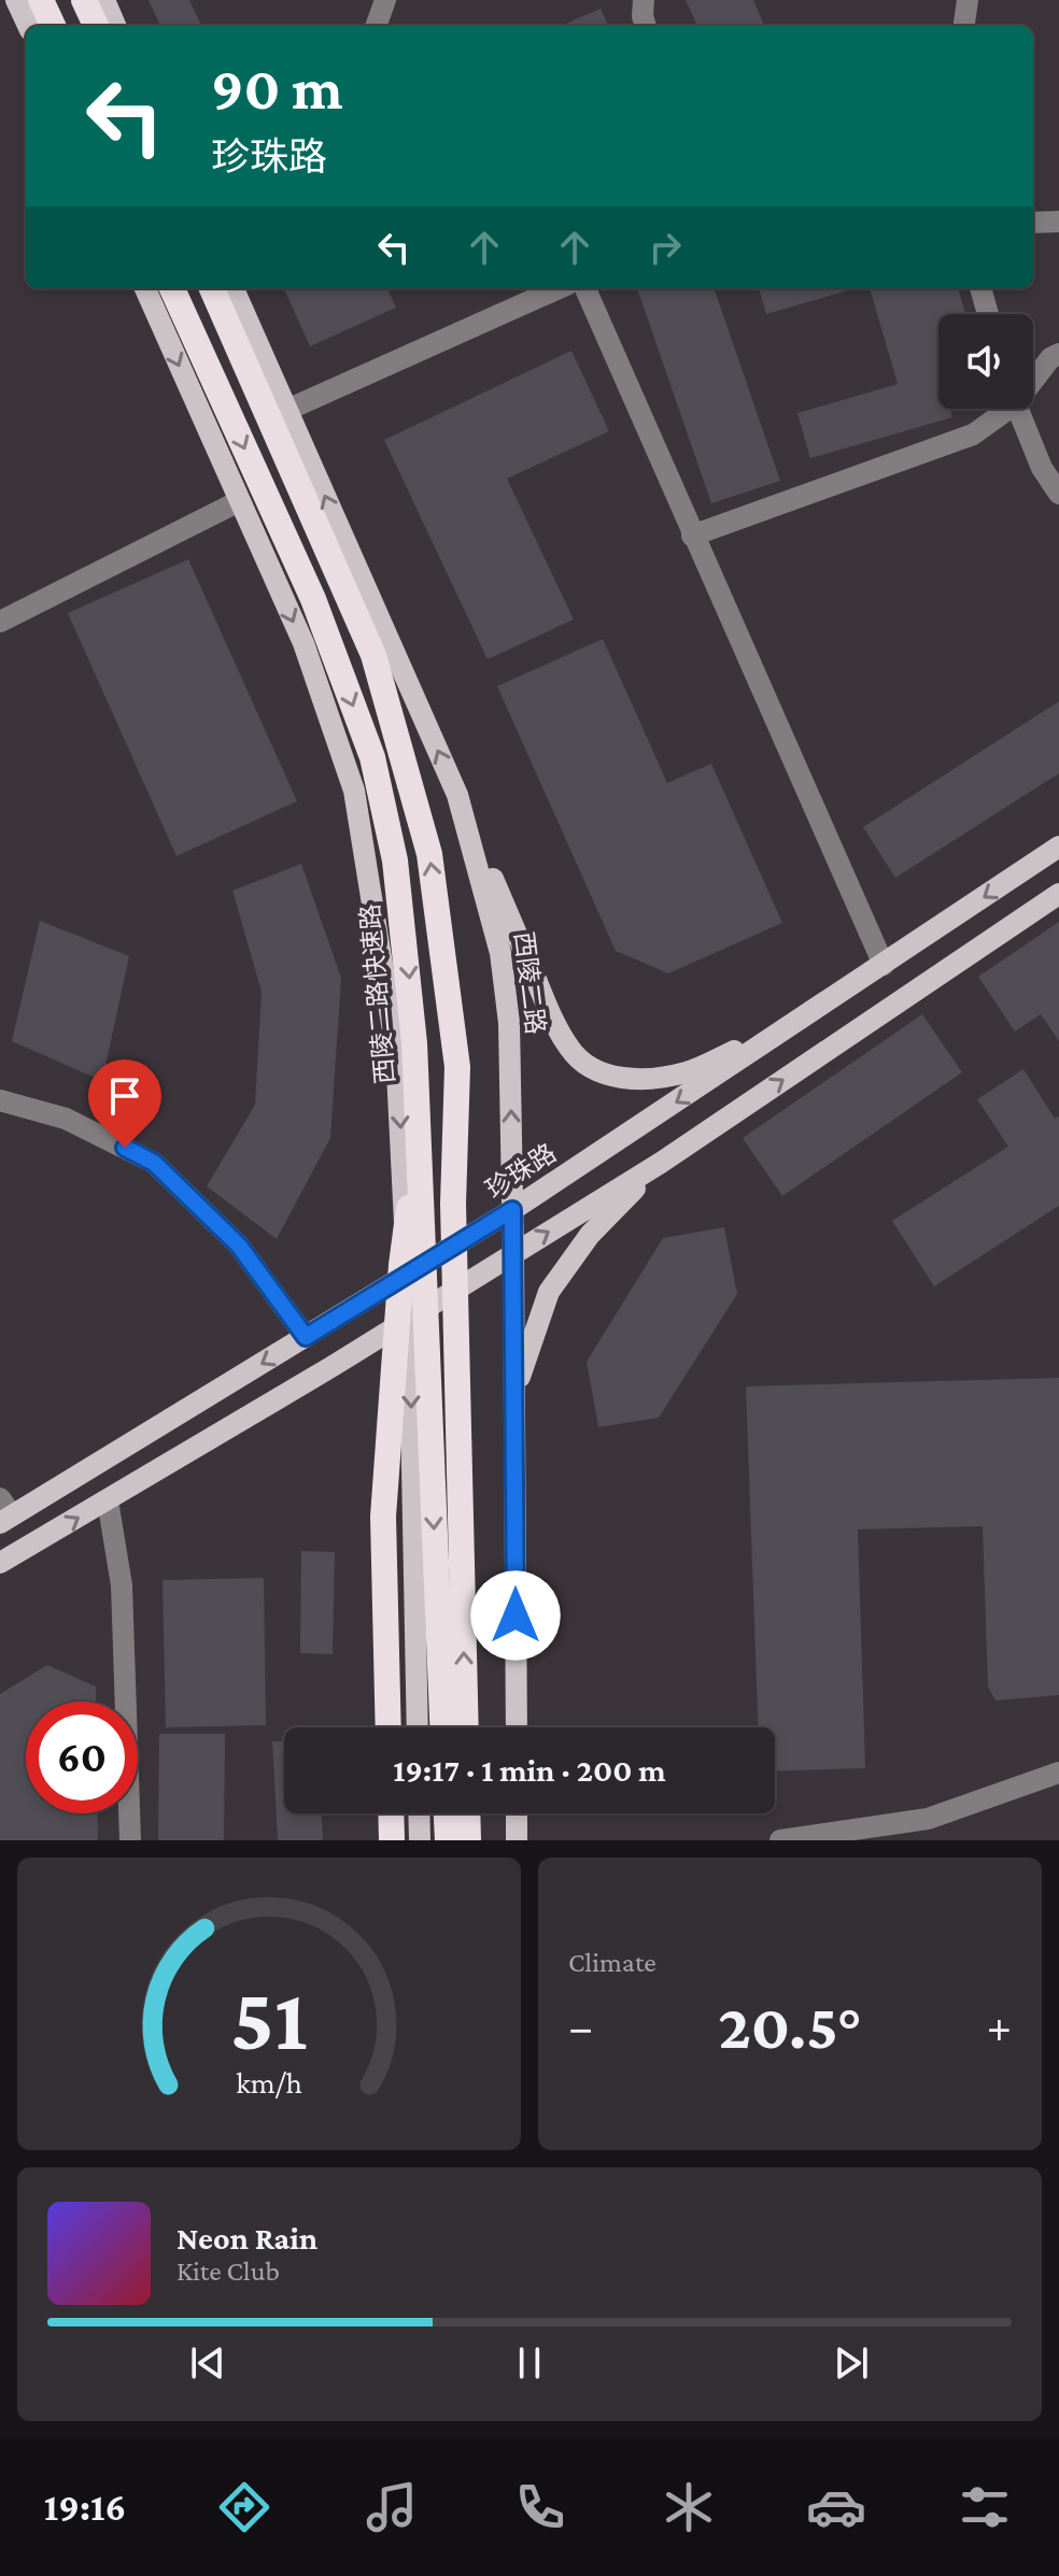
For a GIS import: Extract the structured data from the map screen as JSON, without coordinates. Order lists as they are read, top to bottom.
{
  "streets": {
    "highway": ["西陵二路快速路"],
    "main road": ["西陵二路", "珍珠路"]
  },
  "crossings": [
    ["西陵二路", "珍珠路"]
  ],
  "page": {
    "turn": ["90 m", "珍珠路"],
    "limit": "60",
    "trip": "19:17 · 1 min · 200 m",
    "tile": "Climate",
    "heat": ["−", "20.5°", "+"],
    "song": ["Neon Rain", "Kite Club"],
    "tabs": "19:16",
    "gauge": ["51", "km/h"]
  }
}
